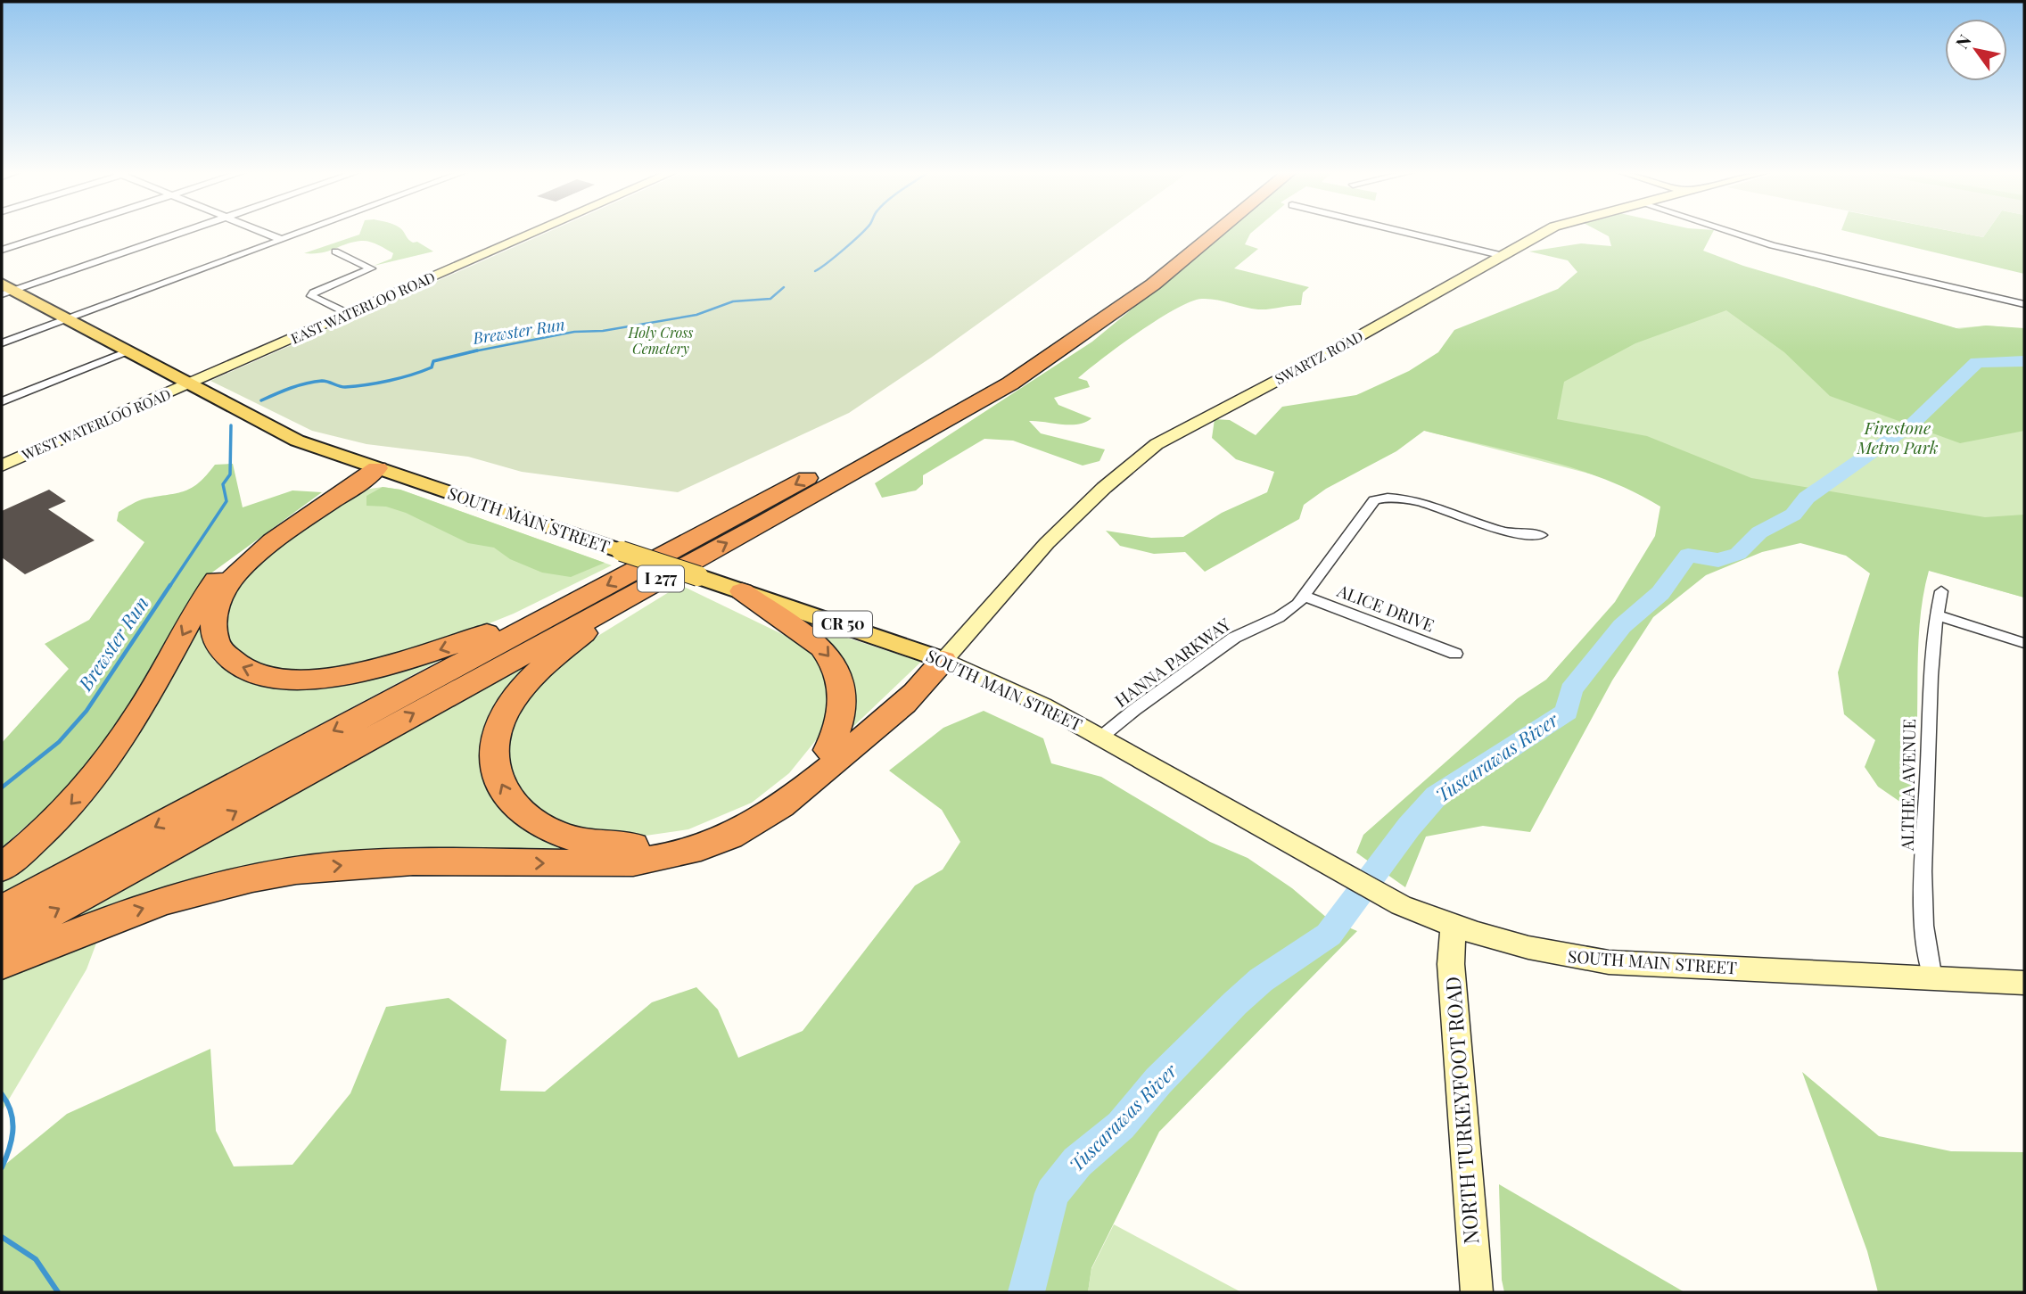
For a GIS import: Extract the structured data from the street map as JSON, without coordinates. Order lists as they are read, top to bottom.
{
  "streets": {
    "highway": ["I 277"],
    "main road": ["SOUTH MAIN STREET", "CR 50"],
    "street": [
      "EAST WATERLOO ROAD",
      "SWARTZ ROAD",
      "WEST WATERLOO ROAD",
      "ALICE DRIVE",
      "HANNA PARKWAY",
      "ALTHEA AVENUE",
      "NORTH TURKEYFOOT ROAD"
    ]
  },
  "crossings": [
    ["EAST WATERLOO ROAD", "WEST WATERLOO ROAD"],
    ["EAST WATERLOO ROAD", "SOUTH MAIN STREET"],
    ["SWARTZ ROAD", "SOUTH MAIN STREET"],
    ["WEST WATERLOO ROAD", "SOUTH MAIN STREET"],
    ["SOUTH MAIN STREET", "HANNA PARKWAY"],
    ["SOUTH MAIN STREET", "ALTHEA AVENUE"],
    ["SOUTH MAIN STREET", "NORTH TURKEYFOOT ROAD"],
    ["ALICE DRIVE", "HANNA PARKWAY"]
  ],
  "water": ["Brewster Run", "Tuscarawas River"],
  "parks": ["Holy Cross Cemetery", "Firestone Metro Park"],
  "north": "top left"
}
